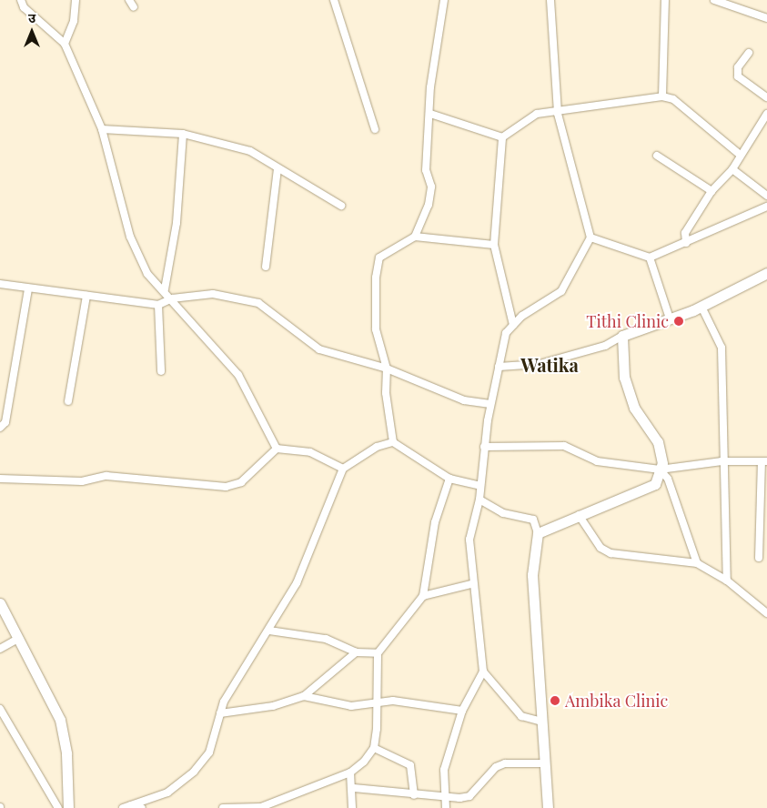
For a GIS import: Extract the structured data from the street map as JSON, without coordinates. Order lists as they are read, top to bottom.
{
  "districts": ["Watika"],
  "places": ["Tithi Clinic", "Ambika Clinic"],
  "north": "top"
}
